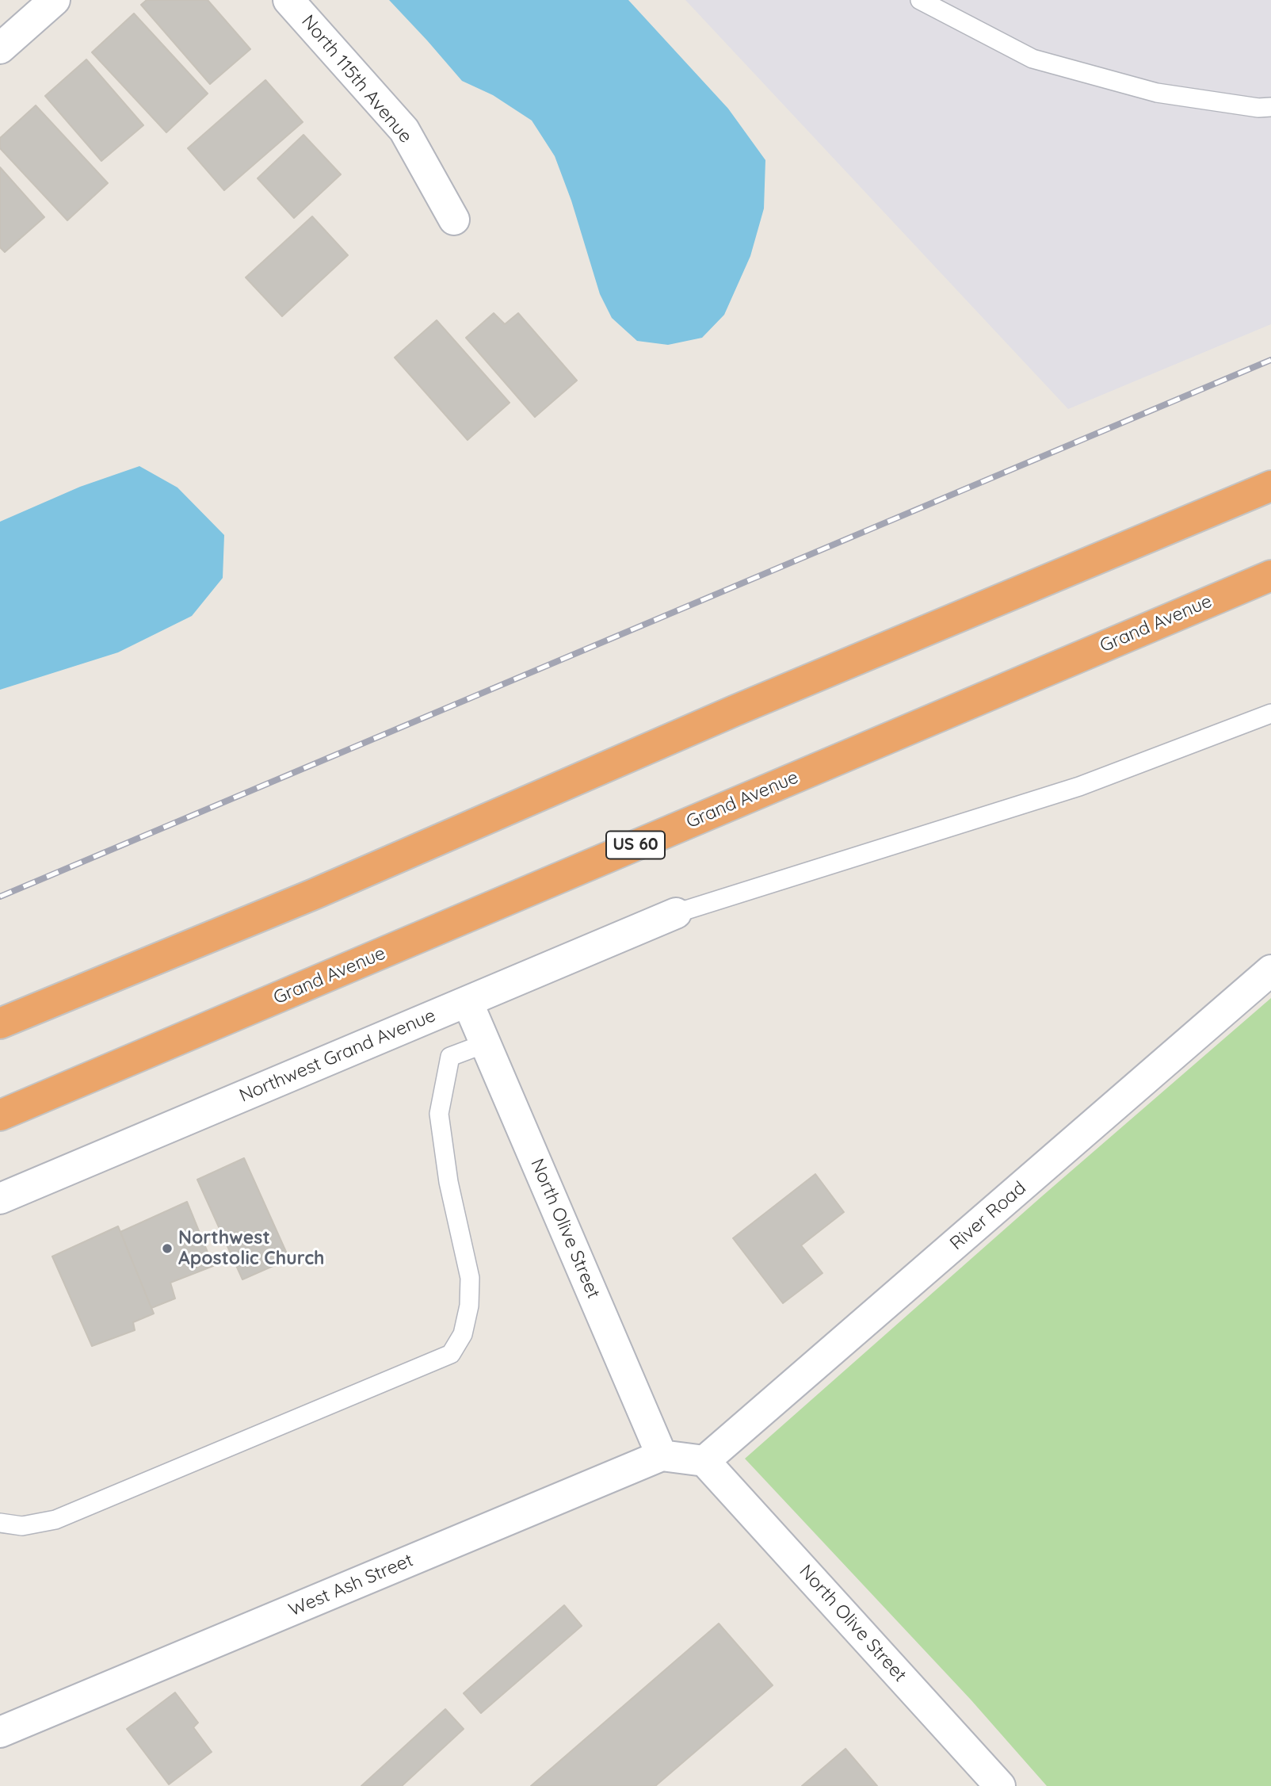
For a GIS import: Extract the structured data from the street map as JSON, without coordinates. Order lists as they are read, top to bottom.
{
  "streets": {
    "highway": ["Grand Avenue", "US 60"],
    "street": [
      "North 115th Avenue",
      "Northwest Grand Avenue",
      "River Road",
      "North Olive Street",
      "West Ash Street"
    ]
  },
  "crossings": [
    ["Northwest Grand Avenue", "North Olive Street"],
    ["River Road", "North Olive Street"],
    ["North Olive Street", "West Ash Street"]
  ],
  "places": ["Northwest Apostolic Church"]
}
